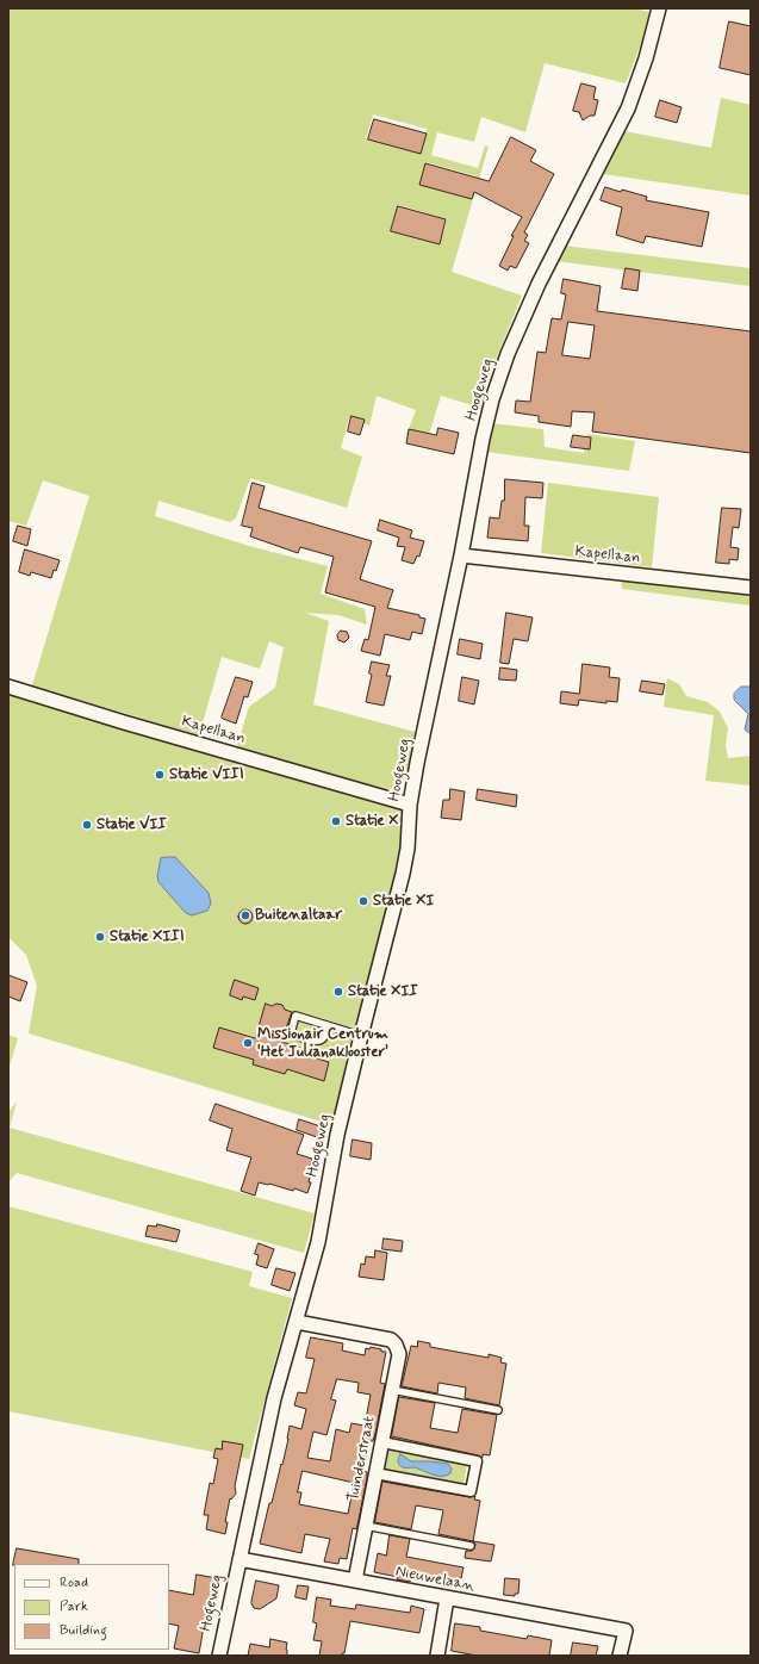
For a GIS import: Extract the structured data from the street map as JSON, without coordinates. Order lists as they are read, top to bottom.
{
  "streets": {
    "street": [
      "Hoogeweg",
      "Kapellaan",
      "Tuinderstraat",
      "Nieuwelaan",
      "Hogeweg"
    ]
  },
  "crossings": [
    ["Hoogeweg", "Kapellaan"],
    ["Hoogeweg", "Tuinderstraat"],
    ["Hoogeweg", "Nieuwelaan"],
    ["Hoogeweg", "Hogeweg"],
    ["Tuinderstraat", "Nieuwelaan"],
    ["Nieuwelaan", "Hogeweg"]
  ],
  "places": [
    "Statie VIII",
    "Statie X",
    "Statie VII",
    "Statie XI",
    "Buitenaltaar",
    "Statie XIII",
    "Statie XII",
    "Missionair Centrum 'Het Julianaklooster'"
  ],
  "legend": ["Road", "Park", "Building"]
}
